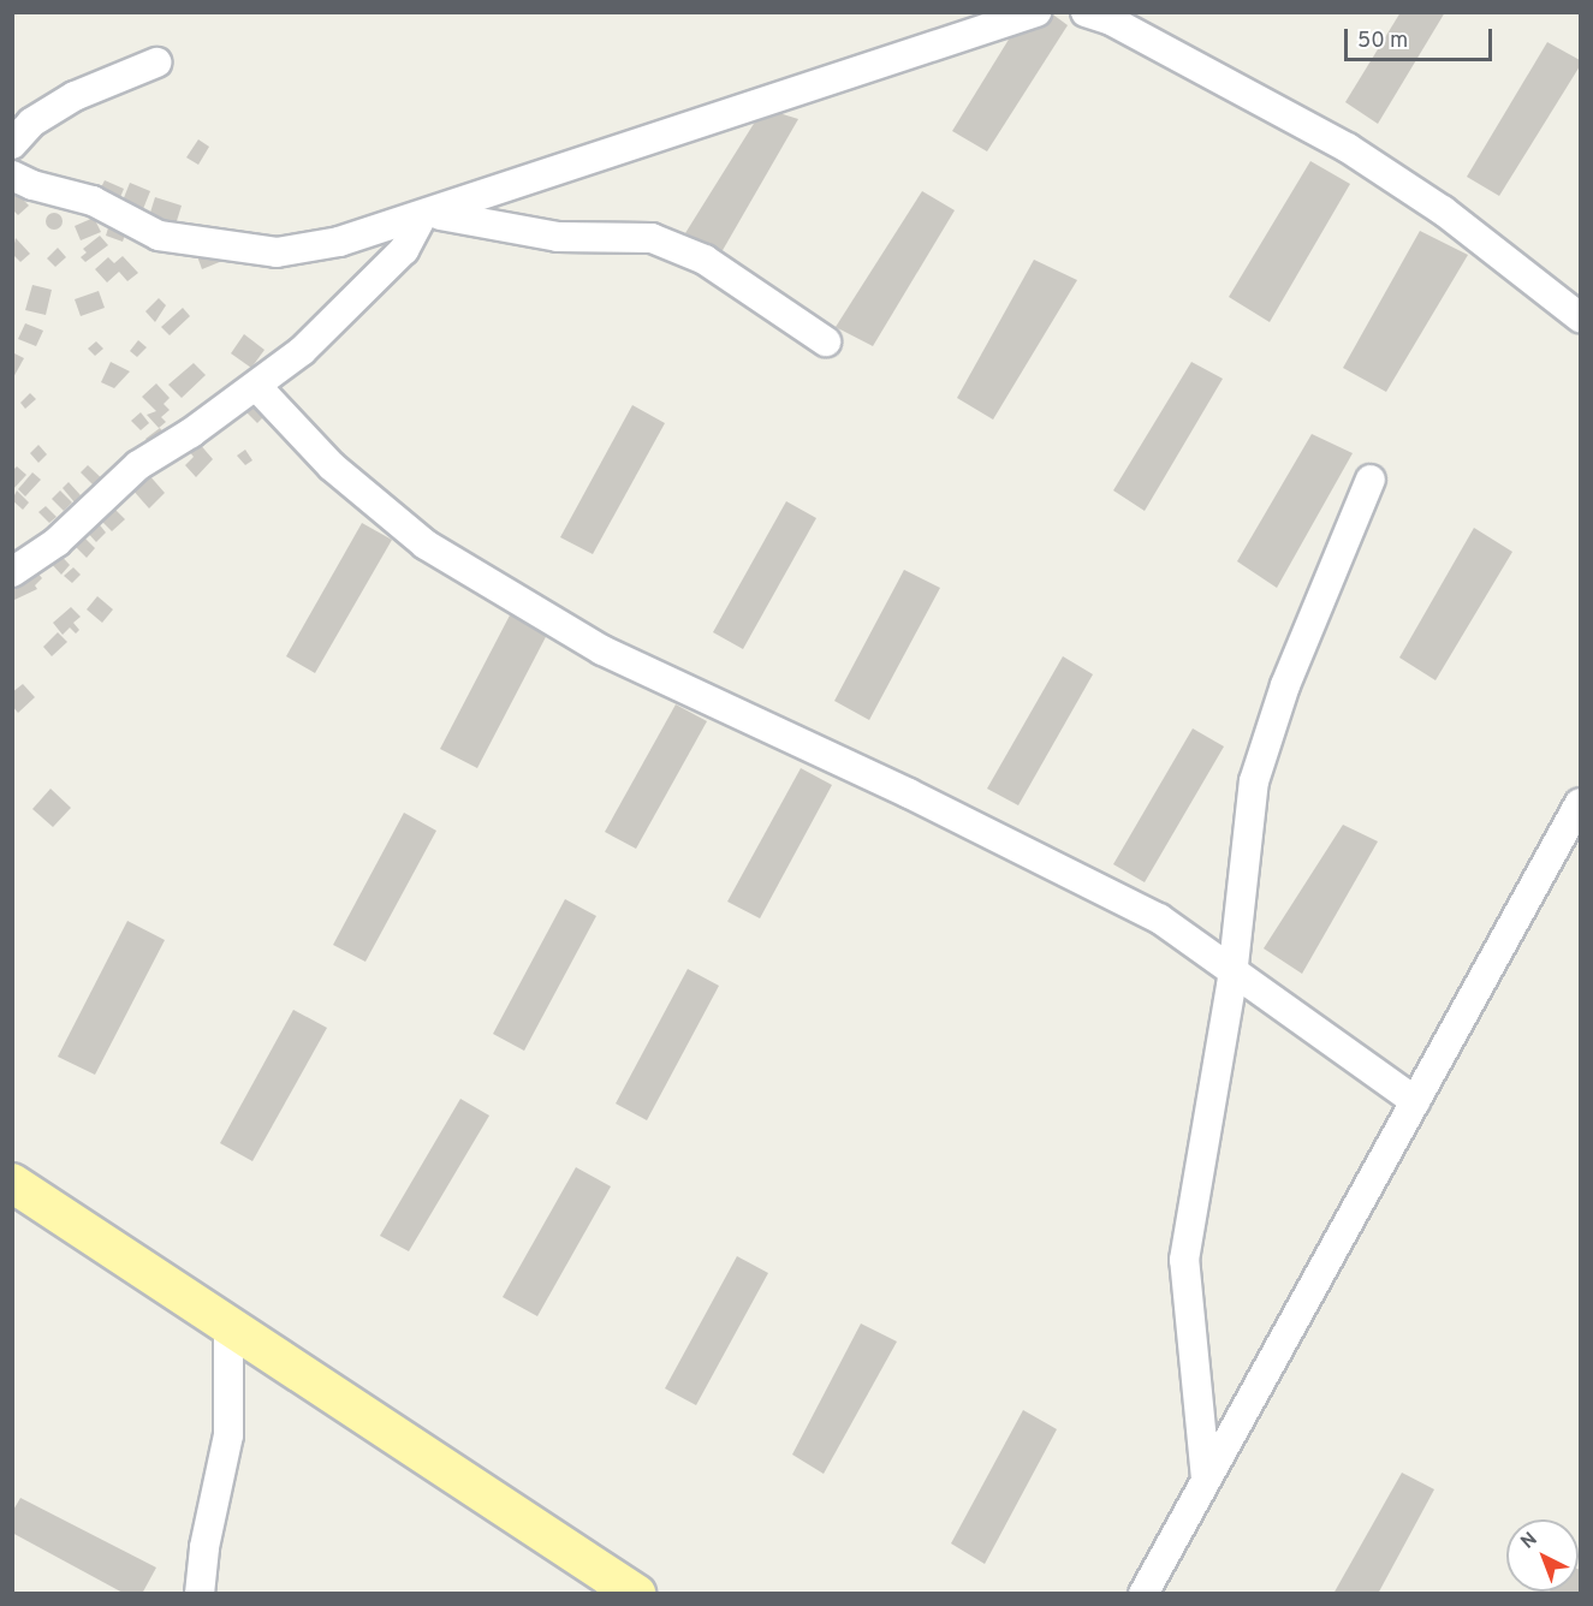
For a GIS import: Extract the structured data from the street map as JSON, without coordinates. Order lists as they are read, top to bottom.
{
  "scale_bar": "50 m",
  "north": "top left"
}
